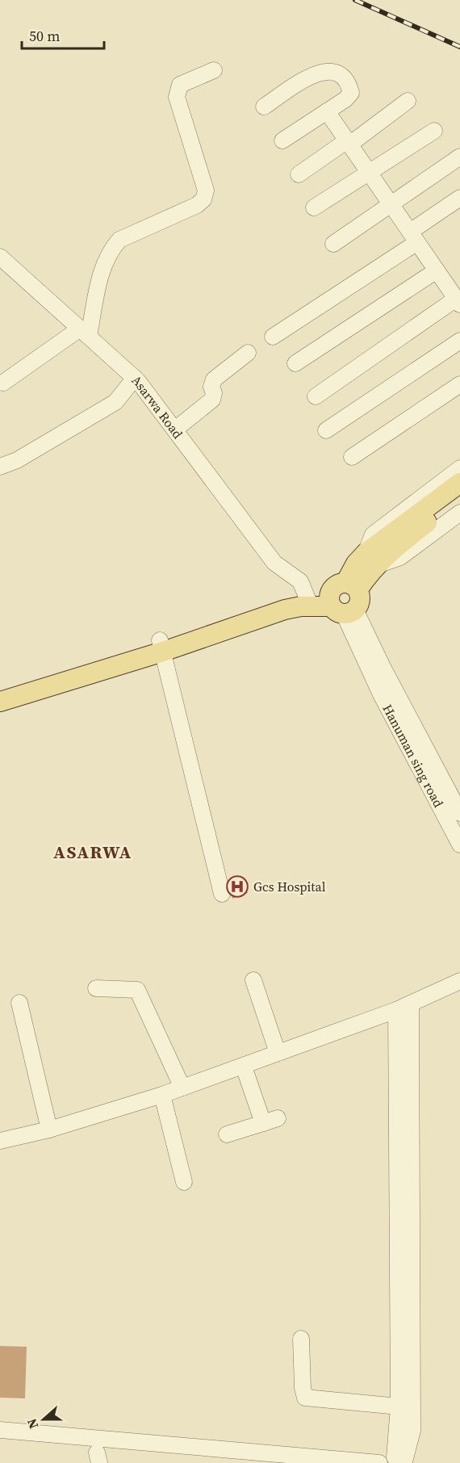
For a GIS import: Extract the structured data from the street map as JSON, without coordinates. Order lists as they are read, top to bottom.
{
  "streets": {
    "street": ["Asarwa Road", "Hanuman sing road"]
  },
  "districts": ["ASARWA"],
  "places": {
    "hospital": ["Gcs Hospital"]
  },
  "scale_bar": "50 m",
  "north": "left"
}
